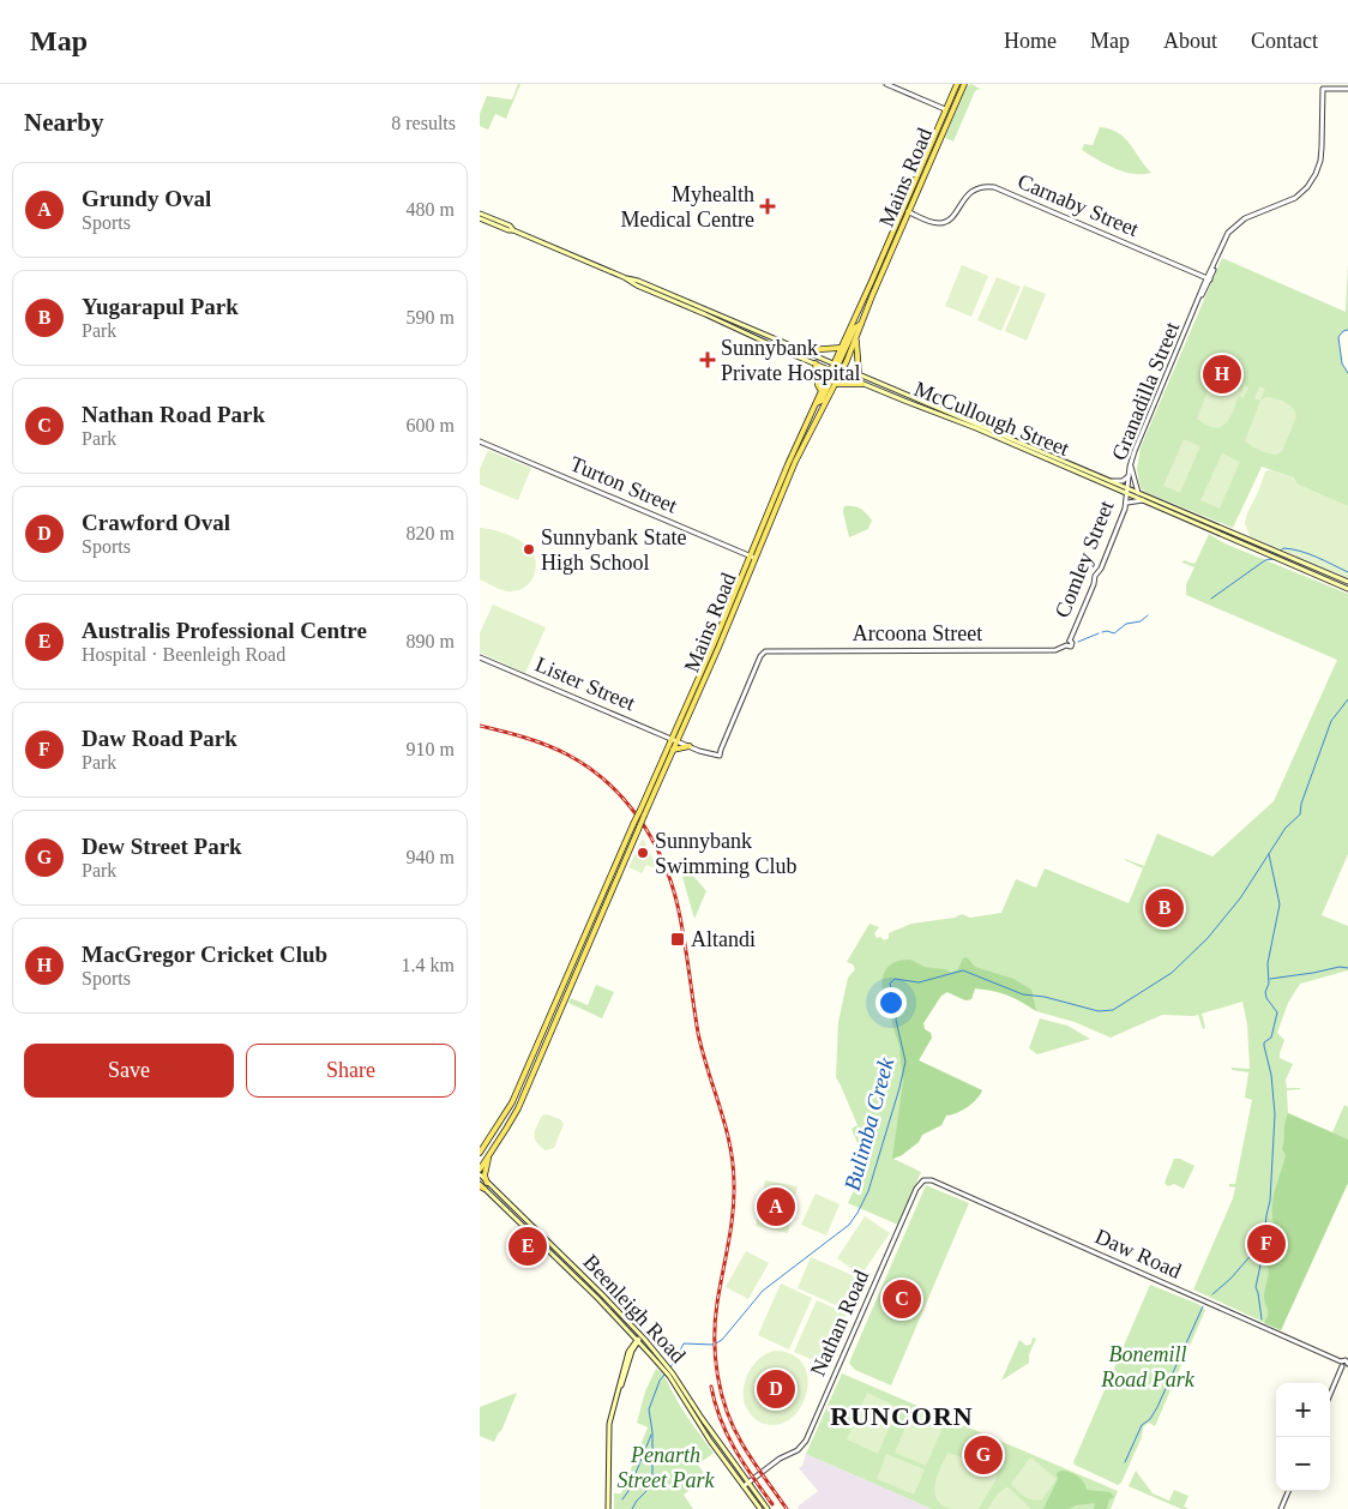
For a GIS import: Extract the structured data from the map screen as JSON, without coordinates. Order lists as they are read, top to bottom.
{
  "streets": {
    "main road": ["Mains Road", "McCullough Street", "Beenleigh Road"],
    "street": [
      "Carnaby Street",
      "Granadilla Street",
      "Turton Street",
      "Comley Street",
      "Arcoona Street",
      "Lister Street",
      "Daw Road",
      "Nathan Road"
    ]
  },
  "crossings": [
    ["Mains Road", "Carnaby Street"],
    ["Mains Road", "McCullough Street"],
    ["Mains Road", "Turton Street"],
    ["Mains Road", "Lister Street"],
    ["Carnaby Street", "Granadilla Street"],
    ["Granadilla Street", "McCullough Street"],
    ["Granadilla Street", "Comley Street"],
    ["McCullough Street", "Comley Street"],
    ["Comley Street", "Arcoona Street"],
    ["Arcoona Street", "Lister Street"],
    ["Daw Road", "Nathan Road"],
    ["Beenleigh Road", "Nathan Road"]
  ],
  "districts": ["RUNCORN"],
  "water": ["Bulimba Creek"],
  "parks": ["Bonemill Road Park", "Penarth Street Park"],
  "places": {
    "health": ["Myhealth Medical Centre", "Sunnybank Private Hospital"],
    "other": ["Sunnybank State High School", "Sunnybank Swimming Club"],
    "transit": ["Altandi"]
  },
  "page": {
    "header": "Map",
    "nav": [
      "Home",
      "Map",
      "About",
      "Contact"
    ],
    "heading": ["Nearby", "8 results"],
    "list": [
      {
        "mark": "A",
        "name": "Grundy Oval",
        "note": "Sports",
        "value": "480 m"
      },
      {
        "mark": "B",
        "name": "Yugarapul Park",
        "note": "Park",
        "value": "590 m"
      },
      {
        "mark": "C",
        "name": "Nathan Road Park",
        "note": "Park",
        "value": "600 m"
      },
      {
        "mark": "D",
        "name": "Crawford Oval",
        "note": "Sports",
        "value": "820 m"
      },
      {
        "mark": "E",
        "name": "Australis Professional Centre",
        "note": "Hospital · Beenleigh Road",
        "value": "890 m"
      },
      {
        "mark": "F",
        "name": "Daw Road Park",
        "note": "Park",
        "value": "910 m"
      },
      {
        "mark": "G",
        "name": "Dew Street Park",
        "note": "Park",
        "value": "940 m"
      },
      {
        "mark": "H",
        "name": "MacGregor Cricket Club",
        "note": "Sports",
        "value": "1.4 km"
      }
    ],
    "pins": [
      "H",
      "B",
      "A",
      "F",
      "E",
      "C",
      "D",
      "G"
    ],
    "buttons": ["Save", "Share"],
    "map_buttons": ["+", "−"]
  }
}
